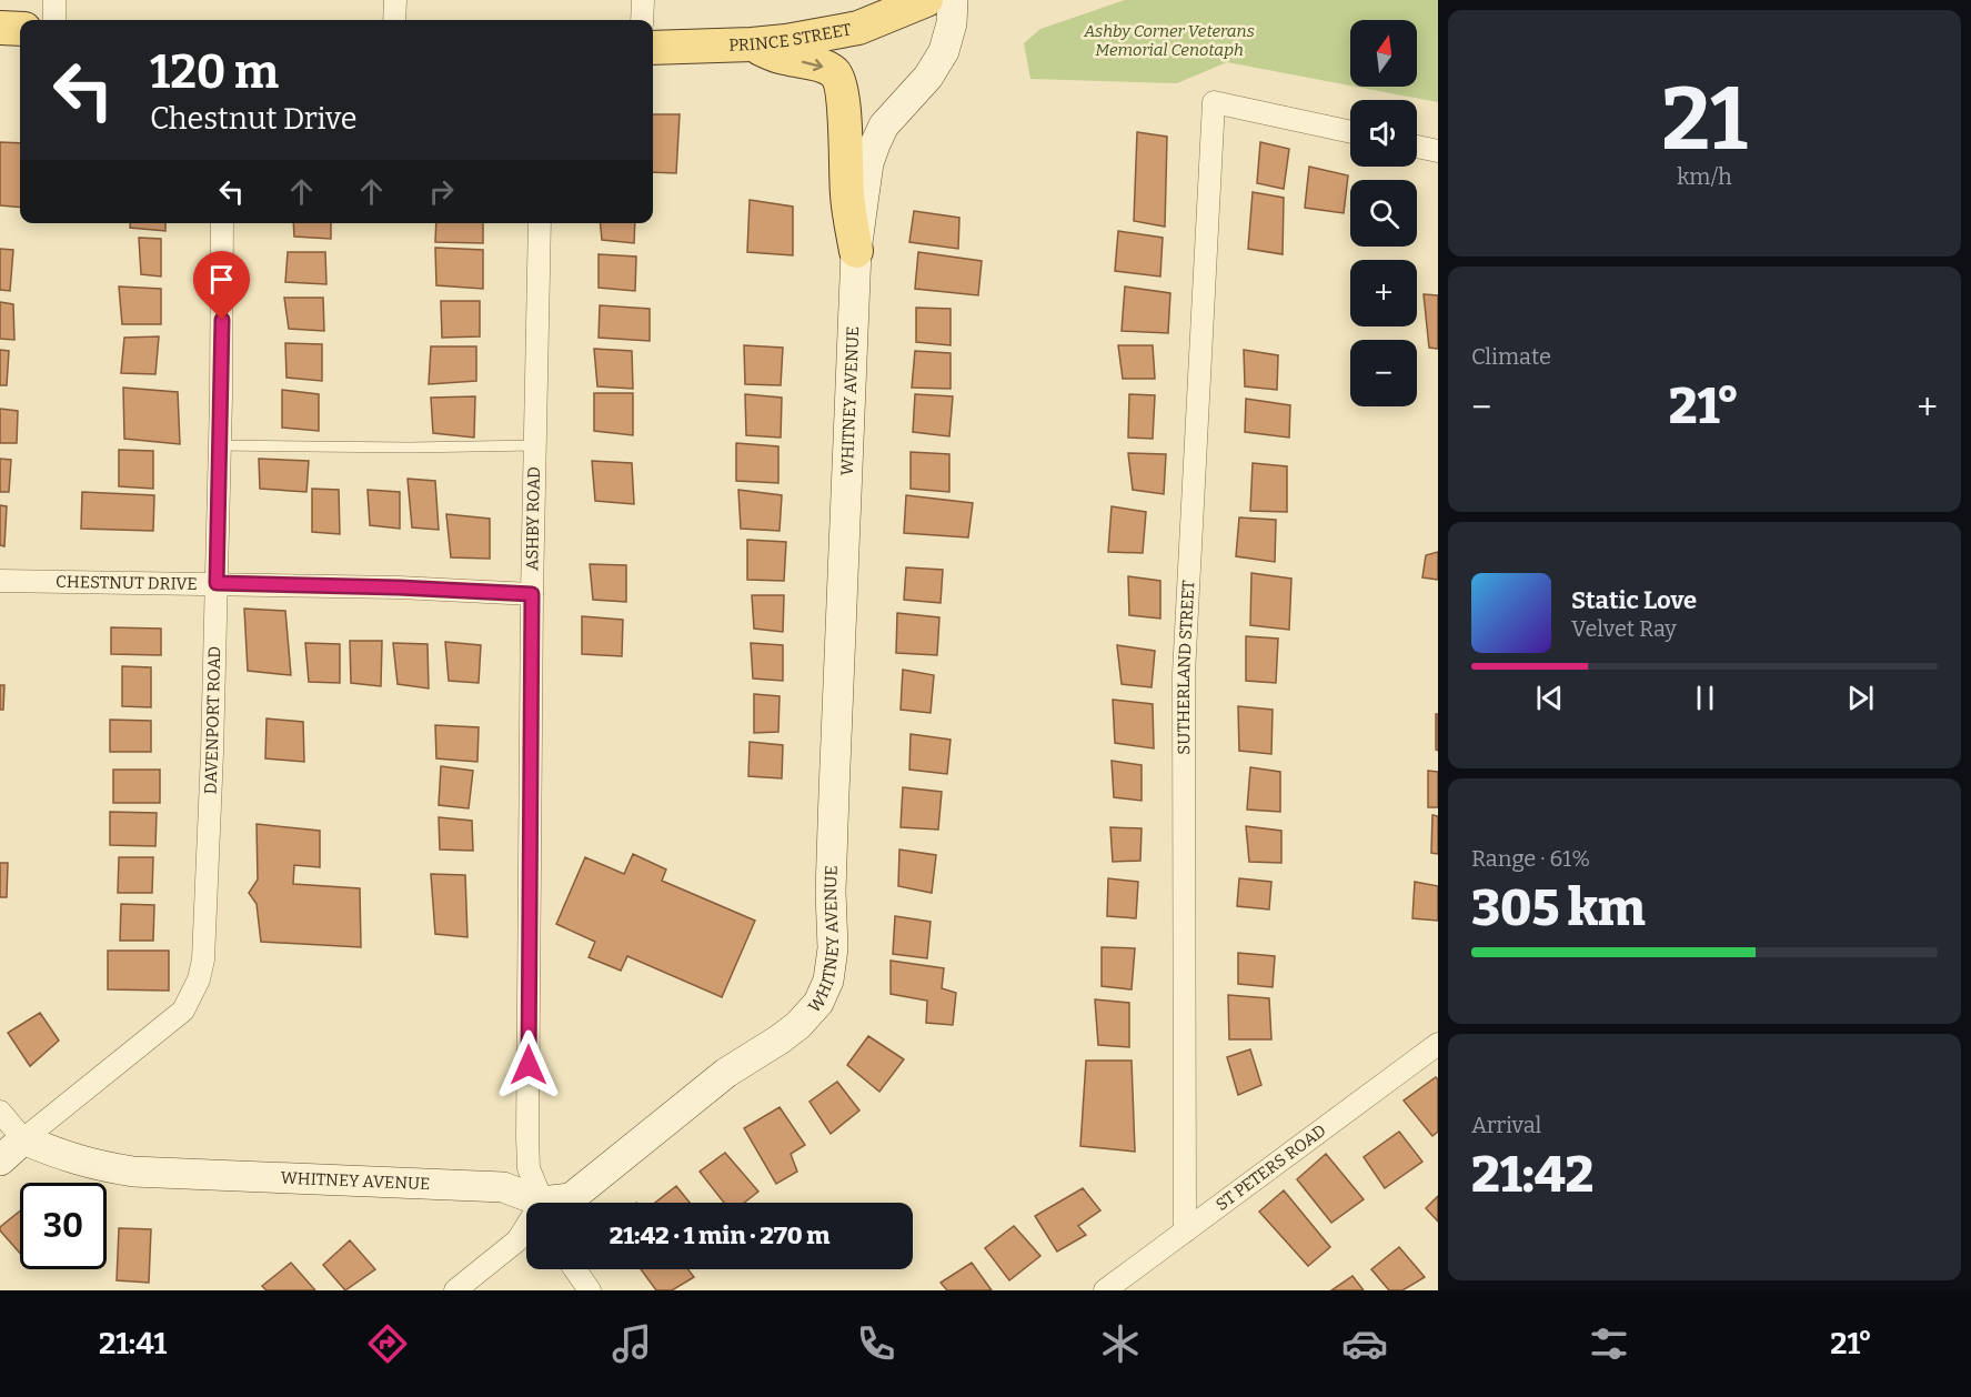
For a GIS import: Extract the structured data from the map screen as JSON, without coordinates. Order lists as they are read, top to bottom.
{
  "streets": {
    "main road": ["PRINCE STREET"],
    "street": [
      "WHITNEY AVENUE",
      "ASHBY ROAD",
      "CHESTNUT DRIVE",
      "SUTHERLAND STREET",
      "DAVENPORT ROAD",
      "ST PETERS ROAD"
    ]
  },
  "crossings": [
    ["WHITNEY AVENUE", "DAVENPORT ROAD"],
    ["ASHBY ROAD", "CHESTNUT DRIVE"],
    ["CHESTNUT DRIVE", "DAVENPORT ROAD"],
    ["SUTHERLAND STREET", "ST PETERS ROAD"]
  ],
  "parks": ["Ashby Corner Veterans Memorial Cenotaph"],
  "north": "top",
  "page": {
    "tile": [
      ["21", "km/h"],
      "Climate",
      ["Range · 61%", "305 km"],
      ["Arrival", "21:42"]
    ],
    "map_buttons": ["+", "−"],
    "turn": ["120 m", "Chestnut Drive"],
    "heat": ["−", "21°", "+"],
    "song": ["Static Love", "Velvet Ray"],
    "limit": "30",
    "trip": "21:42 · 1 min · 270 m",
    "tabs": ["21:41", "21°"]
  }
}
